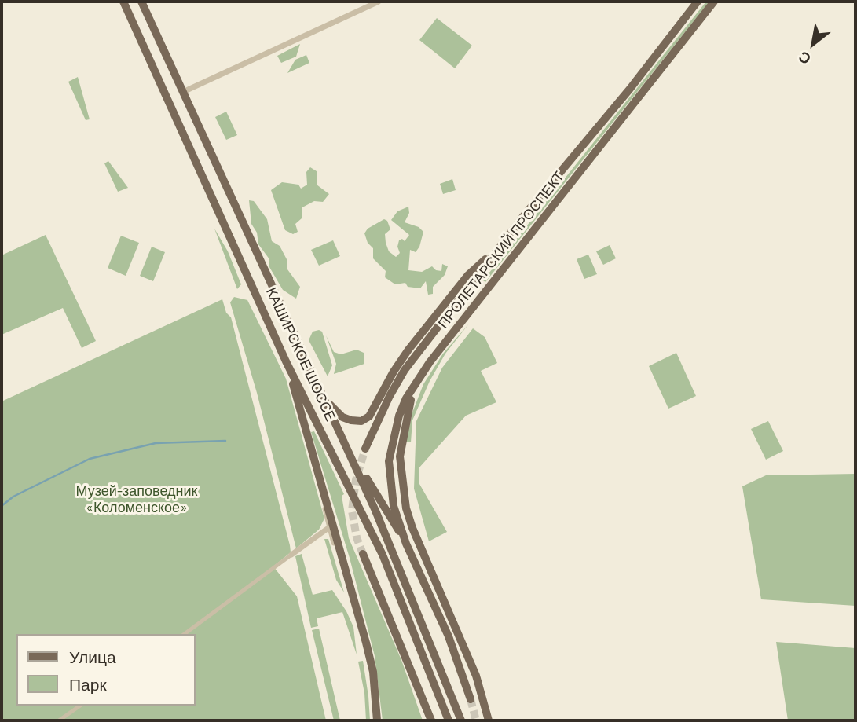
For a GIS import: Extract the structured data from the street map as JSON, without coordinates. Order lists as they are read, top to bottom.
{
  "streets": {
    "main road": ["ПРОЛЕТАРСКИЙ ПРОСПЕКТ", "КАШИРСКОЕ ШОССЕ"]
  },
  "parks": ["Музей-заповедник «Коломенское»"],
  "legend": ["Улица", "Парк"],
  "north": "bottom left"
}
